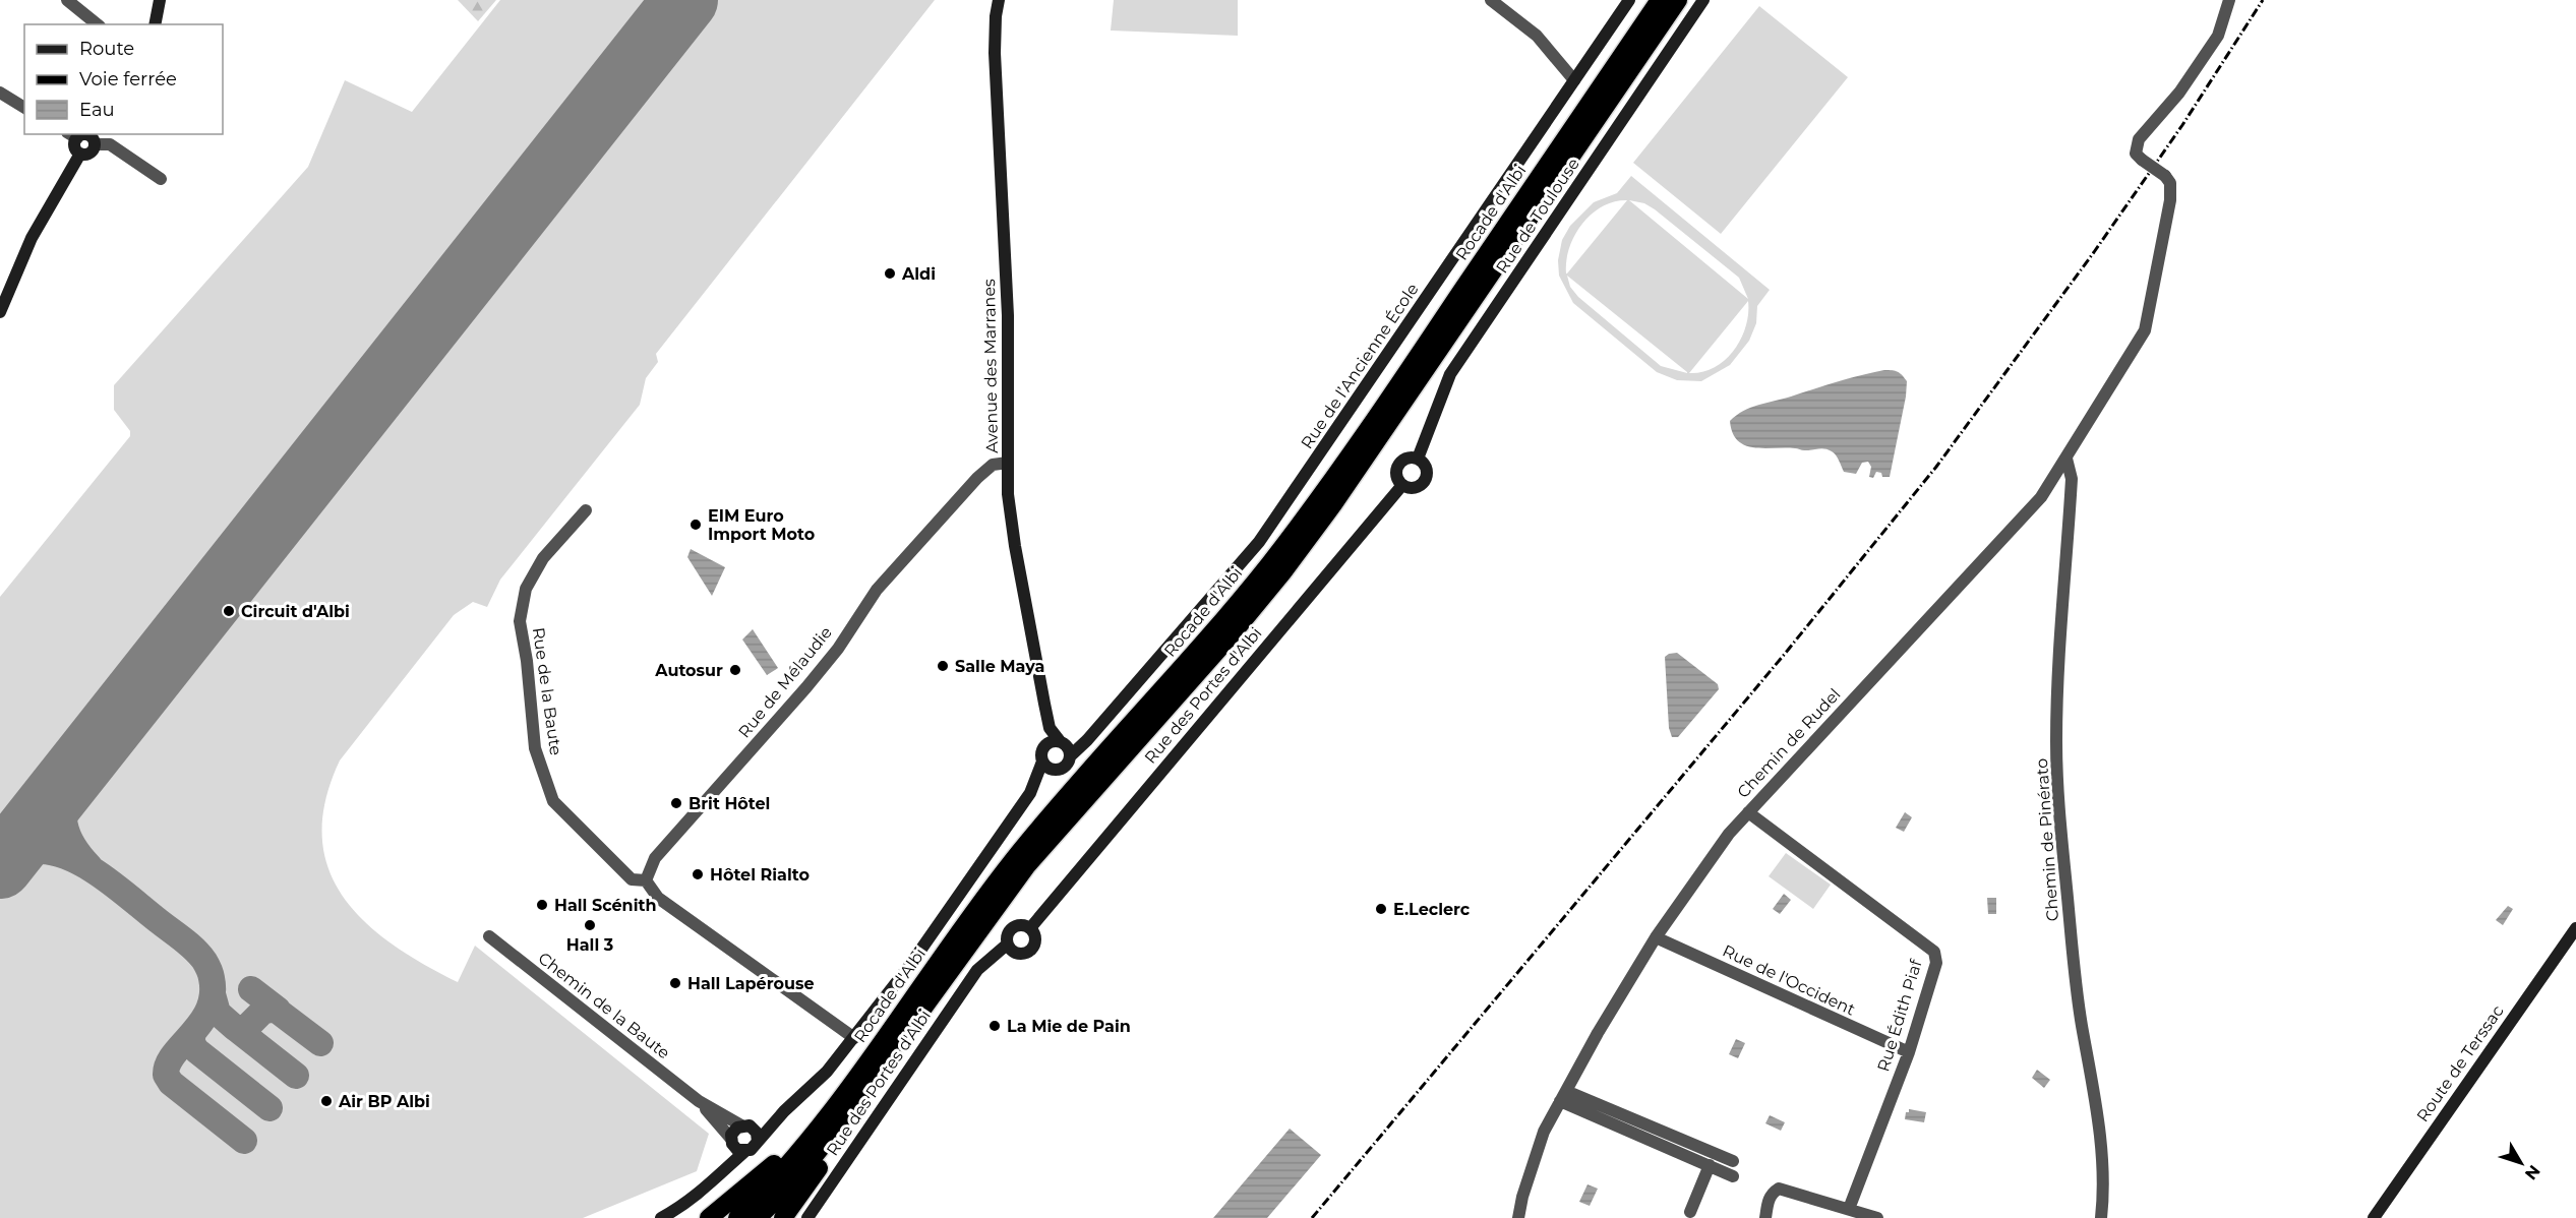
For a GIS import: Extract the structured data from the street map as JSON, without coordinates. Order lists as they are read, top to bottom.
{
  "streets": {
    "highway": ["Rocade d'Albi"],
    "street": [
      "Rue de Toulouse",
      "Avenue des Marranes",
      "Rue de l’Ancienne École",
      "Rue de Mélaudie",
      "Rue de la Baute",
      "Rue des Portes d'Albi",
      "Chemin de Rudel",
      "Chemin de Pinérato",
      "Rue de l'Occident",
      "Chemin de la Baute",
      "Rue Édith Piaf",
      "Route de Terssac"
    ]
  },
  "crossings": [
    ["Rue de Toulouse", "Rue des Portes d'Albi"],
    ["Avenue des Marranes", "Rue de l’Ancienne École"],
    ["Avenue des Marranes", "Rue de Mélaudie"],
    ["Rue de Mélaudie", "Rue de la Baute"],
    ["Chemin de Rudel", "Chemin de Pinérato"],
    ["Chemin de Rudel", "Rue de l'Occident"],
    ["Chemin de Rudel", "Rue Édith Piaf"],
    ["Rue de l'Occident", "Rue Édith Piaf"]
  ],
  "places": [
    "Aldi",
    "EIM Euro Import Moto",
    "Circuit d'Albi",
    "Salle Maya",
    "Autosur",
    "Brit Hôtel",
    "Hôtel Rialto",
    "Hall Scénith",
    "E.Leclerc",
    "Hall 3",
    "Hall Lapérouse",
    "La Mie de Pain",
    "Air BP Albi"
  ],
  "legend": ["Route", "Voie ferrée", "Eau"],
  "north": "bottom right"
}
